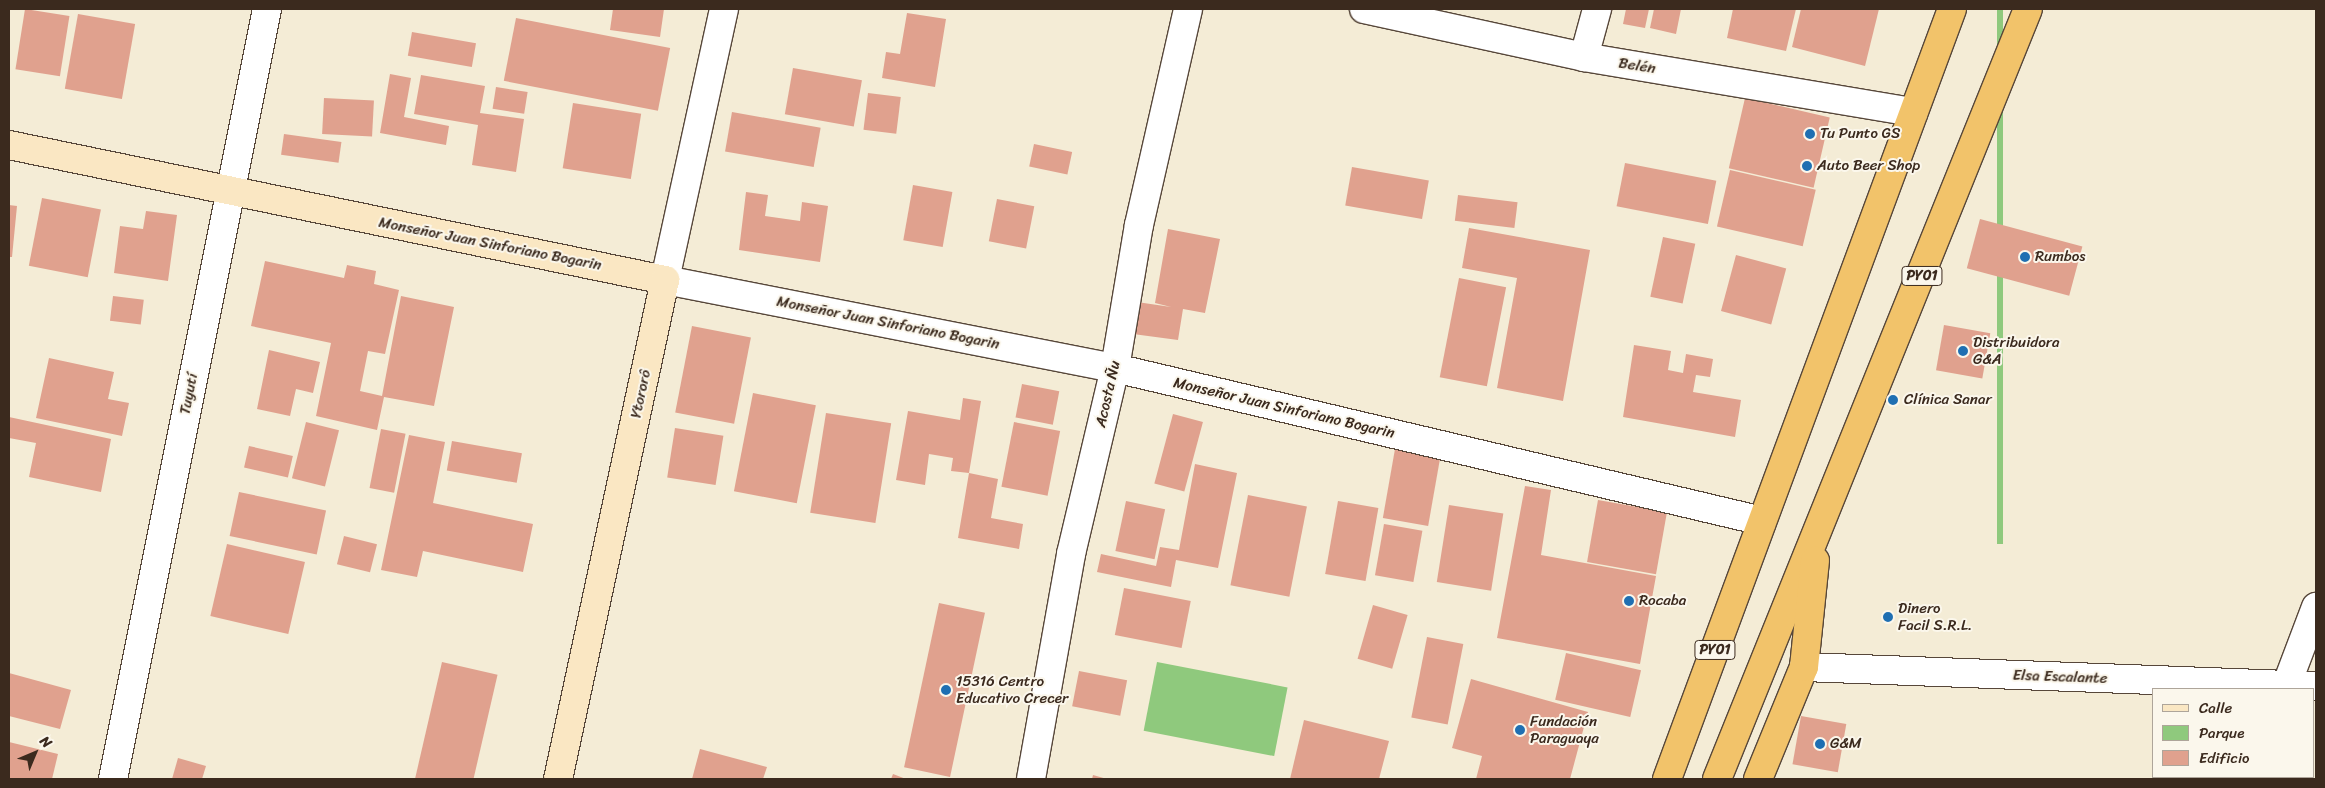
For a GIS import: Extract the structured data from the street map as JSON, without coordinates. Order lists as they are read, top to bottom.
{
  "streets": {
    "highway": ["PY01"],
    "street": [
      "Belén",
      "Monseñor Juan Sinforiano Bogarin",
      "Tuyutí",
      "Ytororô",
      "Acosta Ñu",
      "Elsa Escalante"
    ]
  },
  "crossings": [
    ["Belén", "PY01"],
    ["Monseñor Juan Sinforiano Bogarin", "PY01"],
    ["Monseñor Juan Sinforiano Bogarin", "Tuyutí"],
    ["Monseñor Juan Sinforiano Bogarin", "Ytororô"],
    ["Monseñor Juan Sinforiano Bogarin", "Acosta Ñu"]
  ],
  "places": [
    "Tu Punto GS",
    "Auto Beer Shop",
    "Rumbos",
    "Distribuidora G&A",
    "Clínica Sanar",
    "Rocaba",
    "Dinero Facil S.R.L.",
    "15316 Centro Educativo Crecer",
    "Fundación Paraguaya",
    "G&M"
  ],
  "legend": ["Calle", "Parque", "Edificio"],
  "north": "top right"
}
